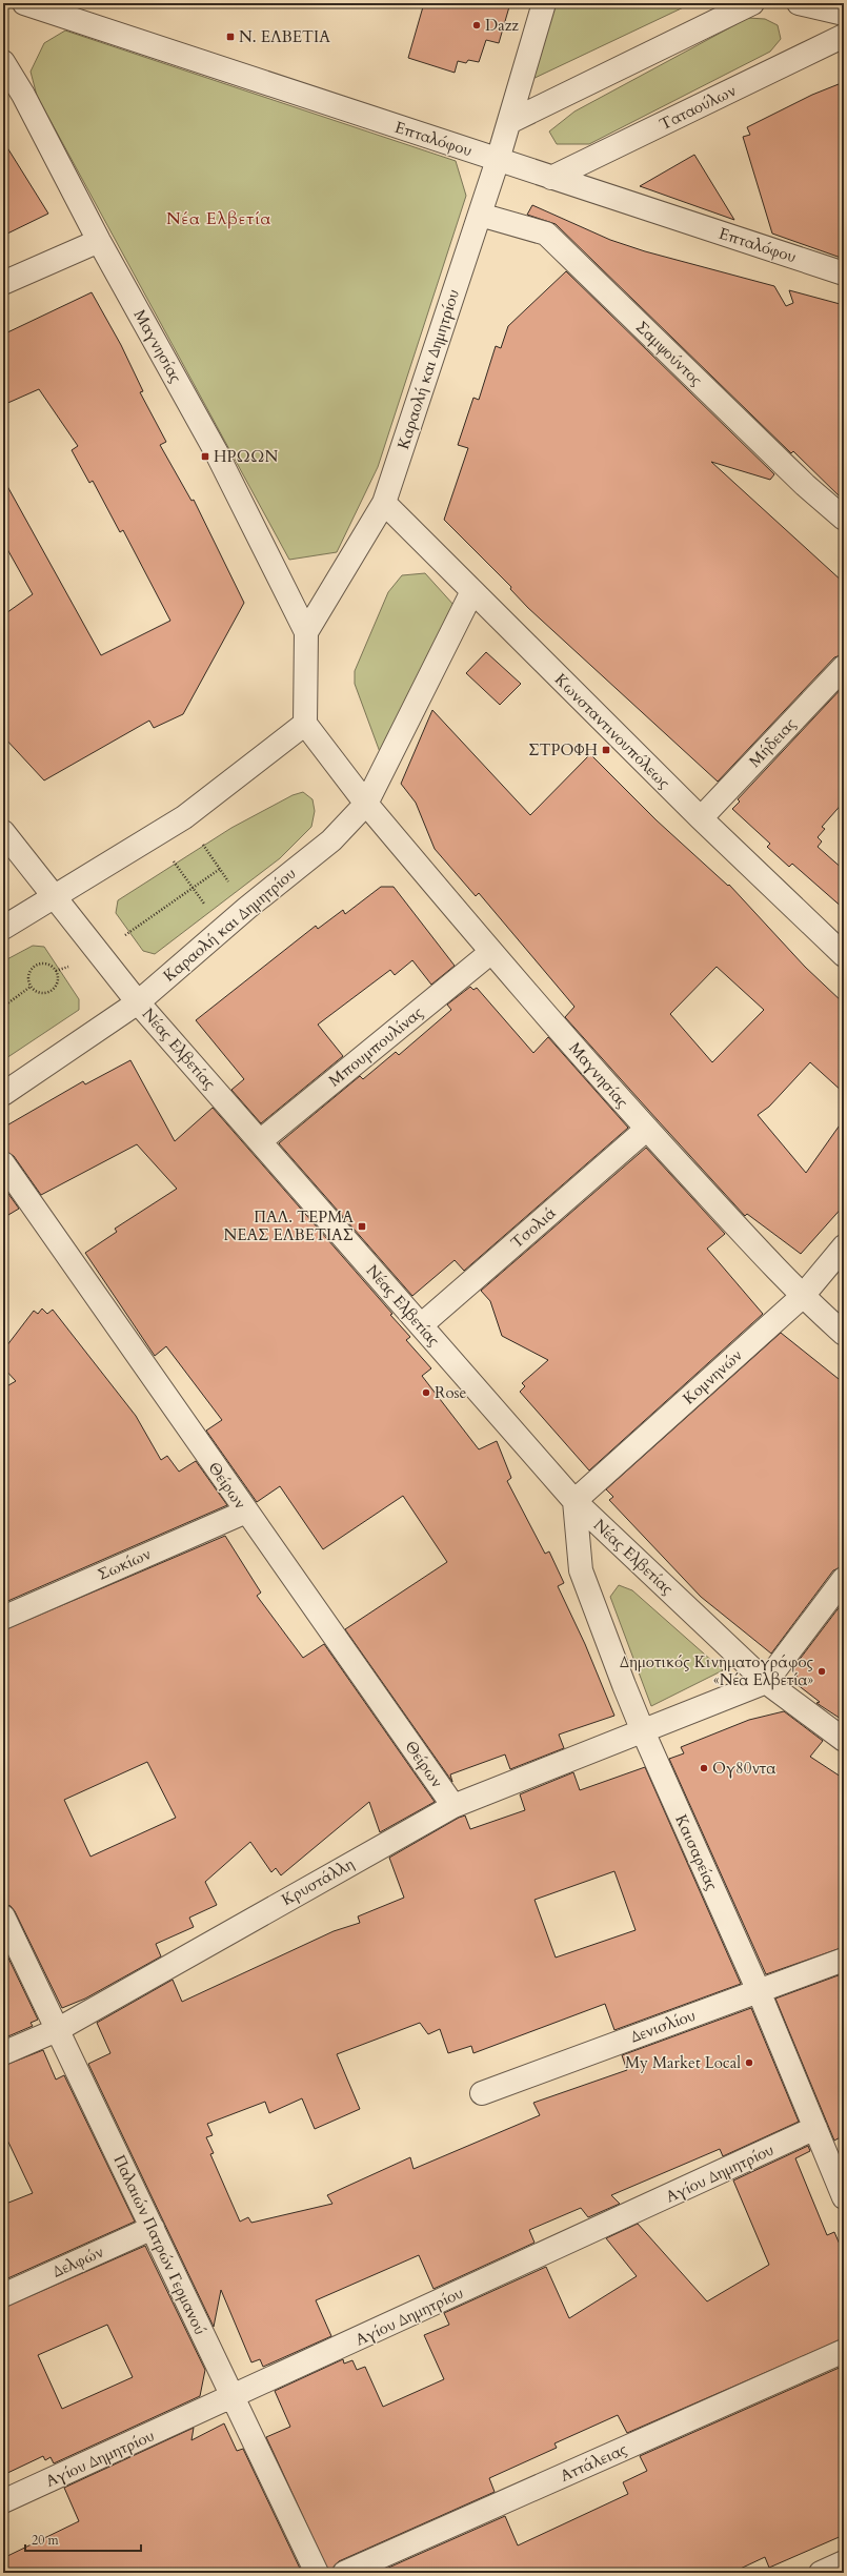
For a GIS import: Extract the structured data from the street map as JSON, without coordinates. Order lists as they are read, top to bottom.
{
  "streets": {
    "street": [
      "Ταταούλων",
      "Επταλόφου",
      "Μαγνησίας",
      "Σαμψούντος",
      "Καραολή και Δημητρίου",
      "Κωνσταντινουπόλεως",
      "Μήδειας",
      "Μπουμπουλίνας",
      "Νέας Ελβετίας",
      "Τσολιά",
      "Κομνηνών",
      "Θείρων",
      "Σωκίων",
      "Καισαρείας",
      "Κρυστάλλη",
      "Δενισλίου",
      "Αγίου Δημητρίου",
      "Παλαιών Πατρών Γερμανού",
      "Δελφών",
      "Αττάλειας"
    ]
  },
  "crossings": [
    ["Ταταούλων", "Επταλόφου"],
    ["Επταλόφου", "Καραολή και Δημητρίου"],
    ["Μαγνησίας", "Καραολή και Δημητρίου"],
    ["Μαγνησίας", "Μπουμπουλίνας"],
    ["Μαγνησίας", "Τσολιά"],
    ["Μαγνησίας", "Κομνηνών"],
    ["Σαμψούντος", "Καραολή και Δημητρίου"],
    ["Καραολή και Δημητρίου", "Κωνσταντινουπόλεως"],
    ["Καραολή και Δημητρίου", "Νέας Ελβετίας"],
    ["Κωνσταντινουπόλεως", "Μήδειας"],
    ["Μπουμπουλίνας", "Νέας Ελβετίας"],
    ["Νέας Ελβετίας", "Τσολιά"],
    ["Νέας Ελβετίας", "Κομνηνών"],
    ["Νέας Ελβετίας", "Καισαρείας"],
    ["Νέας Ελβετίας", "Κρυστάλλη"],
    ["Κομνηνών", "Καισαρείας"],
    ["Θείρων", "Σωκίων"],
    ["Θείρων", "Κρυστάλλη"],
    ["Καισαρείας", "Κρυστάλλη"],
    ["Καισαρείας", "Δενισλίου"],
    ["Καισαρείας", "Αγίου Δημητρίου"],
    ["Κρυστάλλη", "Παλαιών Πατρών Γερμανού"],
    ["Αγίου Δημητρίου", "Παλαιών Πατρών Γερμανού"],
    ["Παλαιών Πατρών Γερμανού", "Δελφών"]
  ],
  "districts": ["Νέα Ελβετία"],
  "places": {
    "other": [
      "Dazz",
      "Rose",
      "Δημοτικός Κινηματογράφος «Νέα Ελβετία»",
      "Ογ80ντα",
      "My Market Local"
    ],
    "transit": [
      "Ν. ΕΛΒΕΤΙΑ",
      "ΗΡΩΩΝ",
      "ΣΤΡΟΦΗ",
      "ΠΑΛ. ΤΕΡΜΑ ΝΕΑΣ ΕΛΒΕΤΙΑΣ"
    ]
  },
  "scale_bar": "20 m"
}
